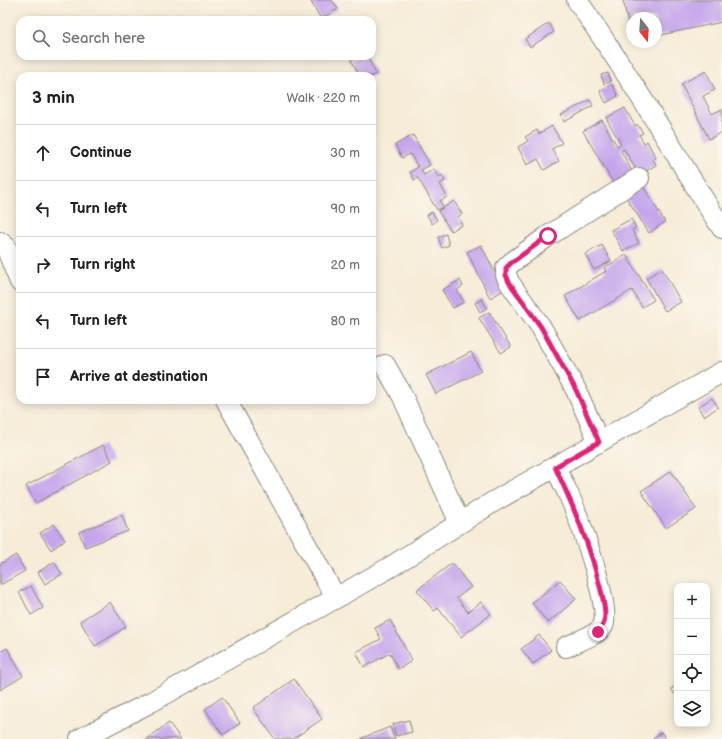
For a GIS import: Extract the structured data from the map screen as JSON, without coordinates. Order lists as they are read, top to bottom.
{
  "north": "bottom",
  "page": {
    "search": "Search here",
    "heading": ["3 min", "Walk · 220 m"],
    "list": [
      ["Continue", "30 m"],
      ["Turn left", "90 m"],
      ["Turn right", "20 m"],
      ["Turn left", "80 m"],
      "Arrive at destination"
    ],
    "map_buttons": ["+", "−"]
  }
}
